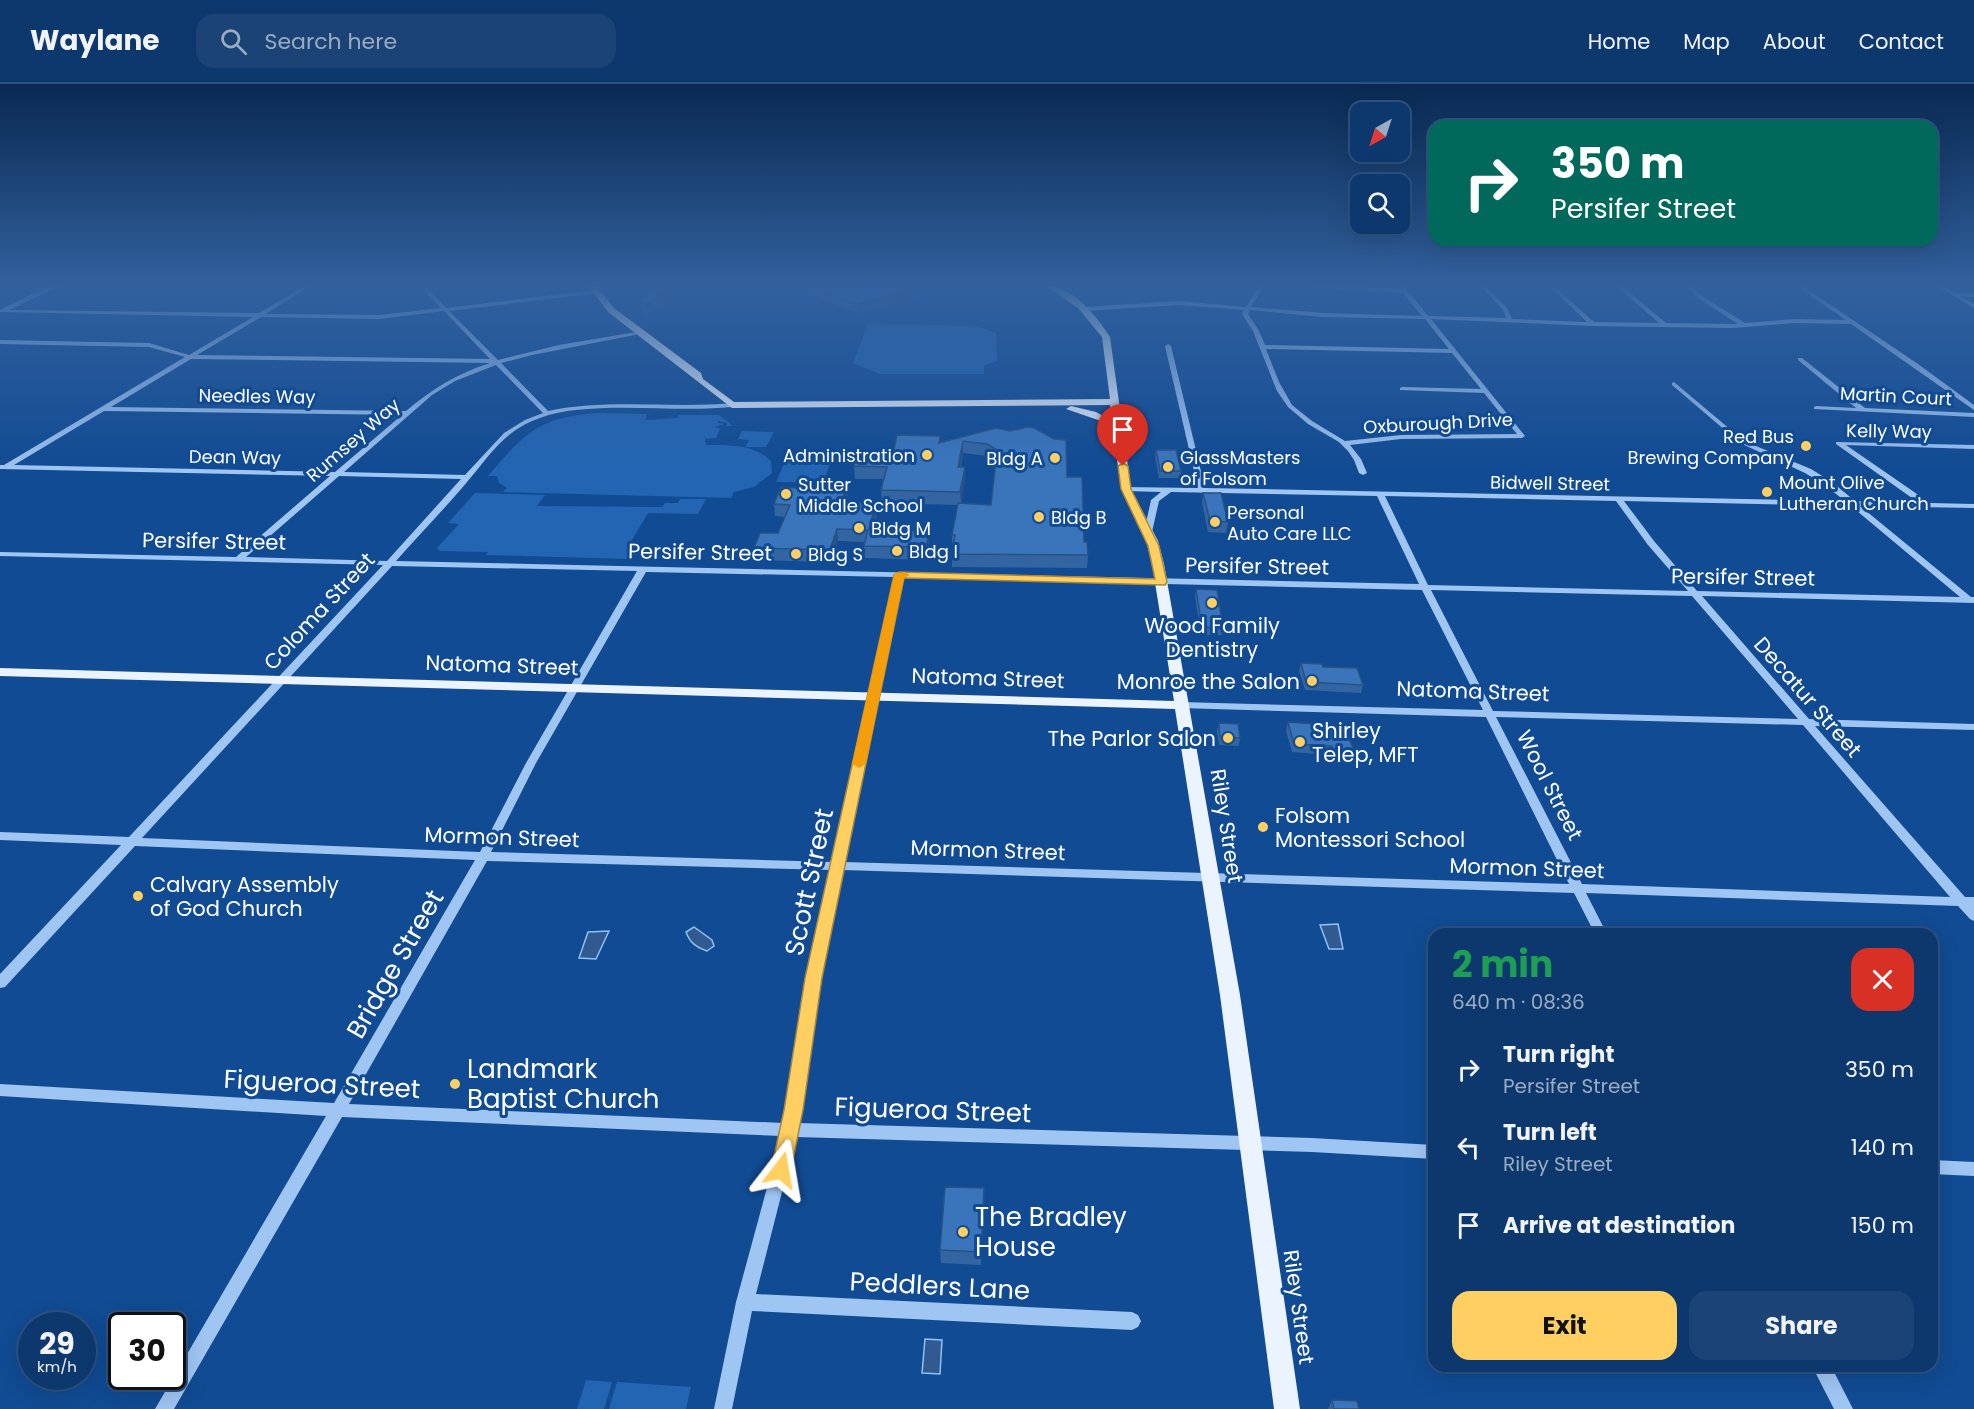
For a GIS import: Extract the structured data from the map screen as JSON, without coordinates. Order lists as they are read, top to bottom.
{
  "streets": {
    "main road": ["Natoma Street", "Riley Street"],
    "street": [
      "Needles Way",
      "Martin Court",
      "Oxburough Drive",
      "Kelly Way",
      "Rumsey Way",
      "Dean Way",
      "Bidwell Street",
      "Persifer Street",
      "Coloma Street",
      "Decatur Street",
      "Wool Street",
      "Mormon Street",
      "Scott Street",
      "Bridge Street",
      "Figueroa Street",
      "Peddlers Lane"
    ]
  },
  "crossings": [
    ["Needles Way", "Rumsey Way"],
    ["Kelly Way", "Bidwell Street"],
    ["Rumsey Way", "Dean Way"],
    ["Rumsey Way", "Persifer Street"],
    ["Dean Way", "Coloma Street"],
    ["Bidwell Street", "Decatur Street"],
    ["Bidwell Street", "Wool Street"],
    ["Bidwell Street", "Riley Street"],
    ["Persifer Street", "Coloma Street"],
    ["Persifer Street", "Decatur Street"],
    ["Persifer Street", "Wool Street"],
    ["Persifer Street", "Riley Street"],
    ["Persifer Street", "Scott Street"],
    ["Persifer Street", "Bridge Street"],
    ["Coloma Street", "Natoma Street"],
    ["Coloma Street", "Mormon Street"],
    ["Natoma Street", "Decatur Street"],
    ["Natoma Street", "Wool Street"],
    ["Natoma Street", "Riley Street"],
    ["Natoma Street", "Scott Street"],
    ["Natoma Street", "Bridge Street"],
    ["Decatur Street", "Mormon Street"],
    ["Wool Street", "Mormon Street"],
    ["Riley Street", "Mormon Street"],
    ["Riley Street", "Figueroa Street"],
    ["Mormon Street", "Scott Street"],
    ["Mormon Street", "Bridge Street"],
    ["Scott Street", "Figueroa Street"],
    ["Scott Street", "Peddlers Lane"],
    ["Bridge Street", "Figueroa Street"]
  ],
  "places": [
    "Red Bus Brewing Company",
    "Administration",
    "Bldg A",
    "GlassMasters of Folsom",
    "Mount Olive Lutheran Church",
    "Sutter Middle School",
    "Bldg B",
    "Personal Auto Care LLC",
    "Bldg M",
    "Bldg I",
    "Bldg S",
    "Wood Family Dentistry",
    "Monroe the Salon",
    "The Parlor Salon",
    "Shirley Telep, MFT",
    "Folsom Montessori School",
    "Calvary Assembly of God Church",
    "Landmark Baptist Church",
    "The Bradley House"
  ],
  "north": "bottom left",
  "page": {
    "header": "Waylane",
    "search": "Search here",
    "nav": [
      "Home",
      "Map",
      "About",
      "Contact"
    ],
    "turn": ["350 m", "Persifer Street"],
    "heading": ["2 min", "640 m · 08:36"],
    "list": [
      {
        "name": "Turn right",
        "note": "Persifer Street",
        "value": "350 m"
      },
      {
        "name": "Turn left",
        "note": "Riley Street",
        "value": "140 m"
      },
      {
        "name": "Arrive at destination",
        "value": "150 m"
      }
    ],
    "buttons": ["Exit", "Share"],
    "speed": "29 km/h",
    "limit": "30"
  }
}
